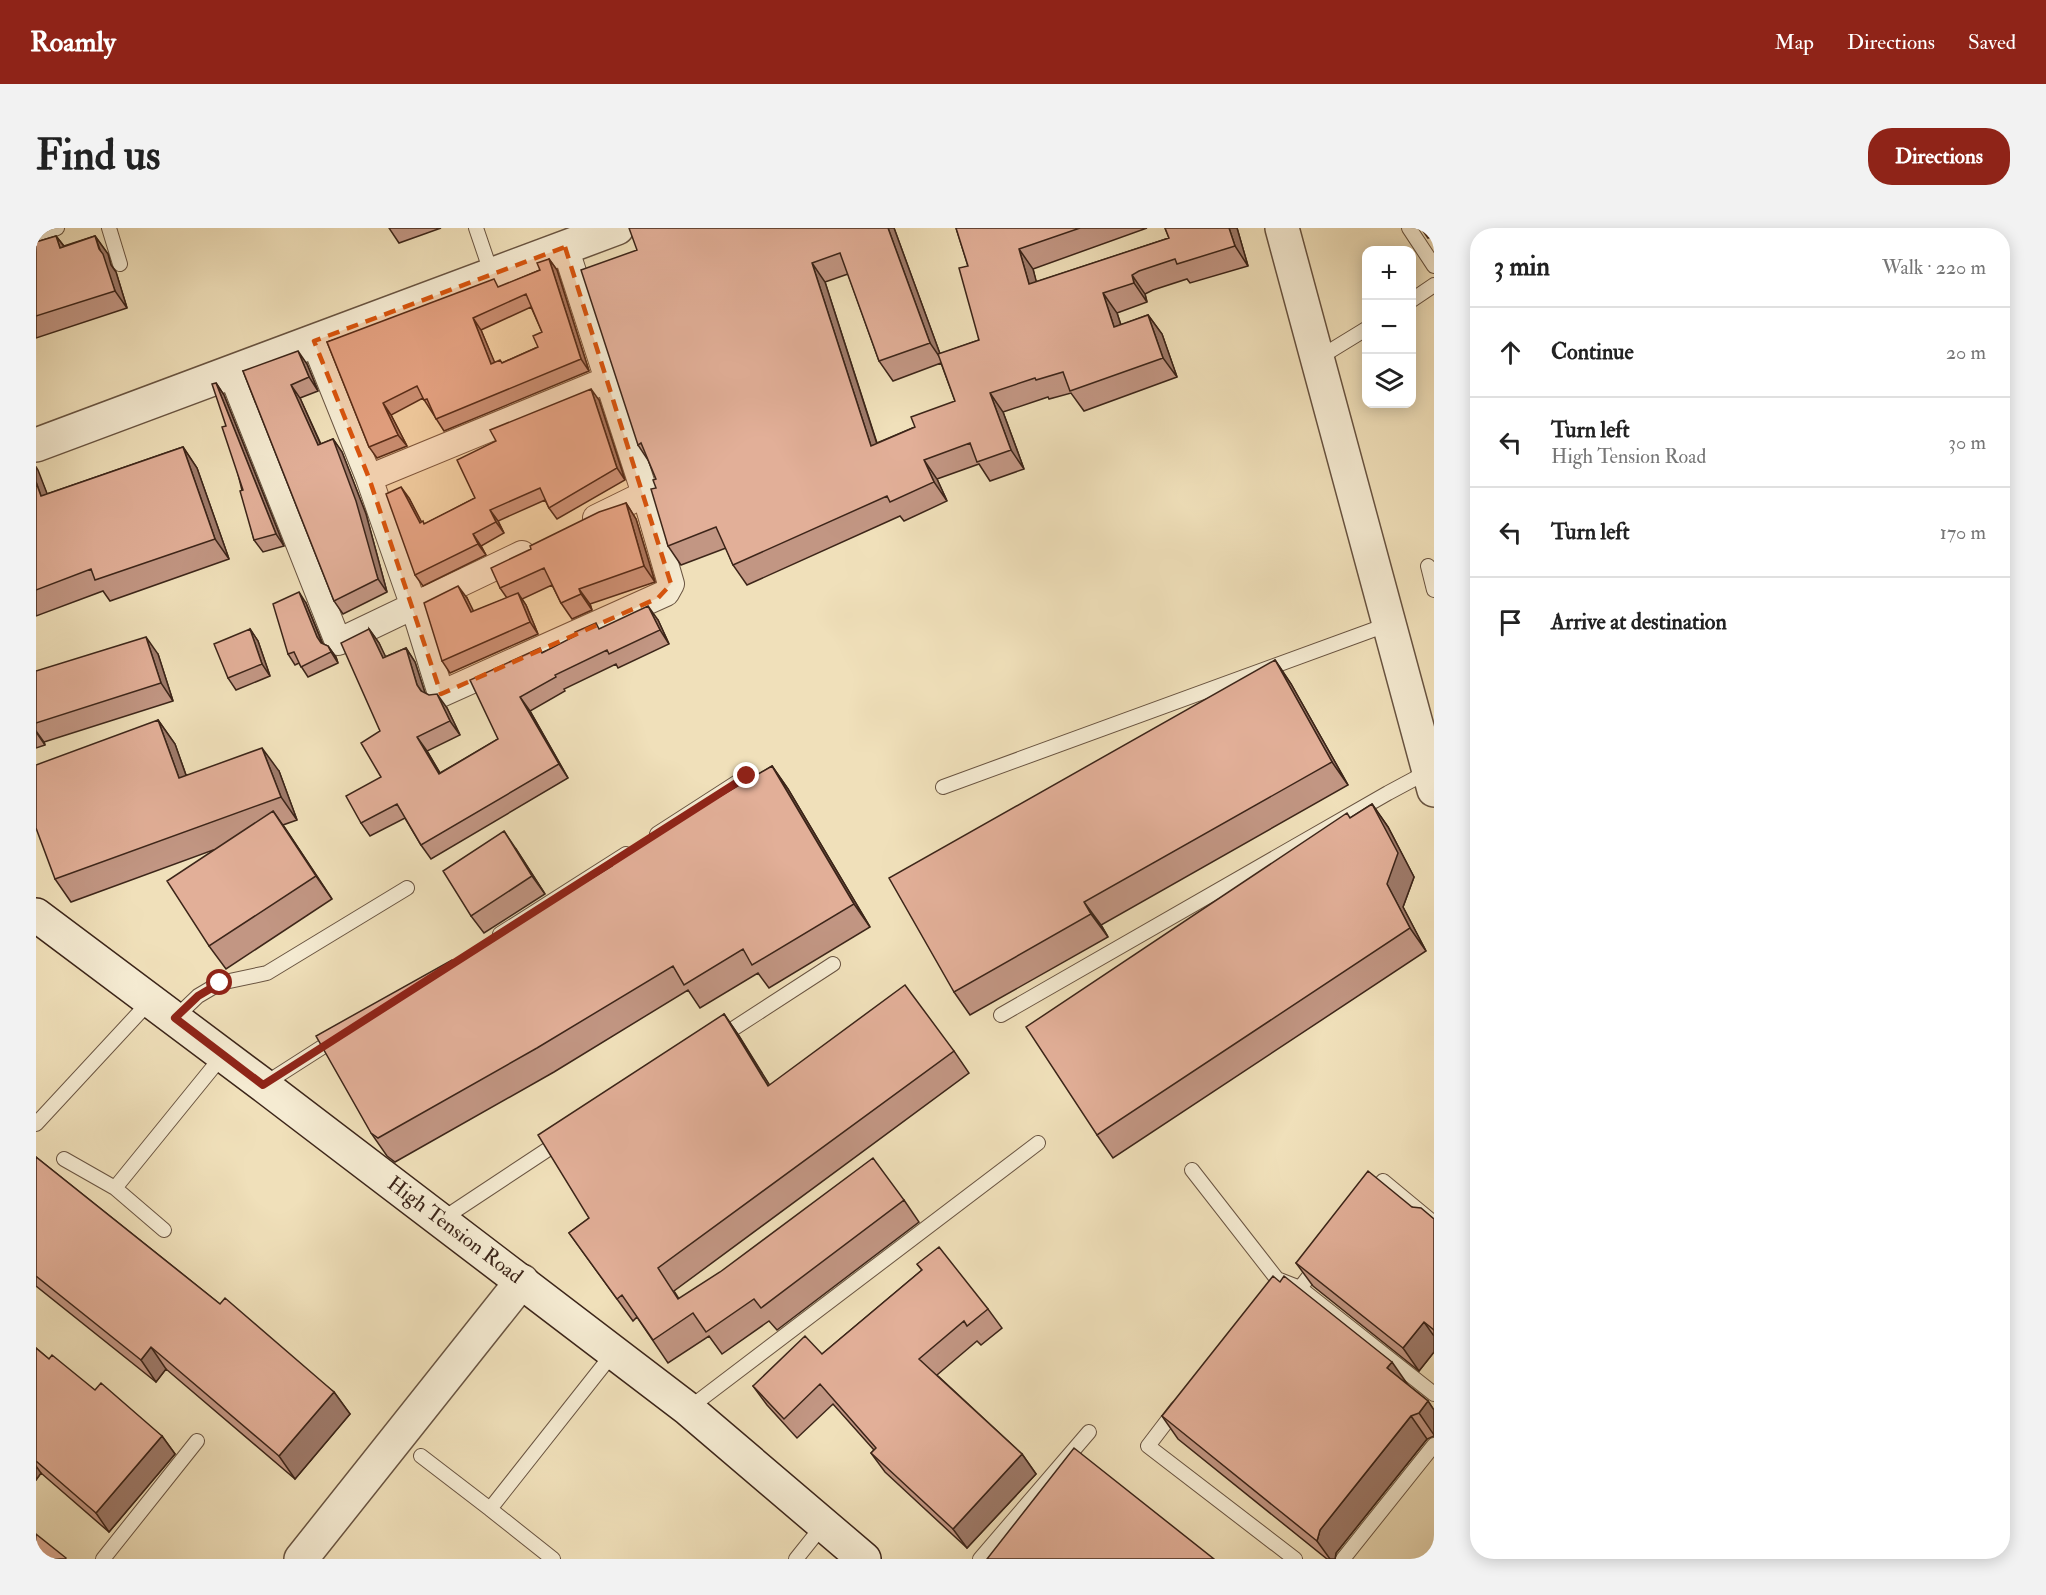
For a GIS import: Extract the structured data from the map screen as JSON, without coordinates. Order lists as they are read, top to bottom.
{
  "streets": {
    "street": ["High Tension Road"]
  },
  "page": {
    "header": "Roamly",
    "nav": ["Map", "Directions", "Saved"],
    "buttons": "Directions",
    "title": "Find us",
    "heading": ["3 min", "Walk · 220 m"],
    "map_buttons": ["+", "−"],
    "list": [
      ["Continue", "20 m"],
      ["Turn left", "High Tension Road", "30 m"],
      ["Turn left", "170 m"],
      "Arrive at destination"
    ]
  }
}
